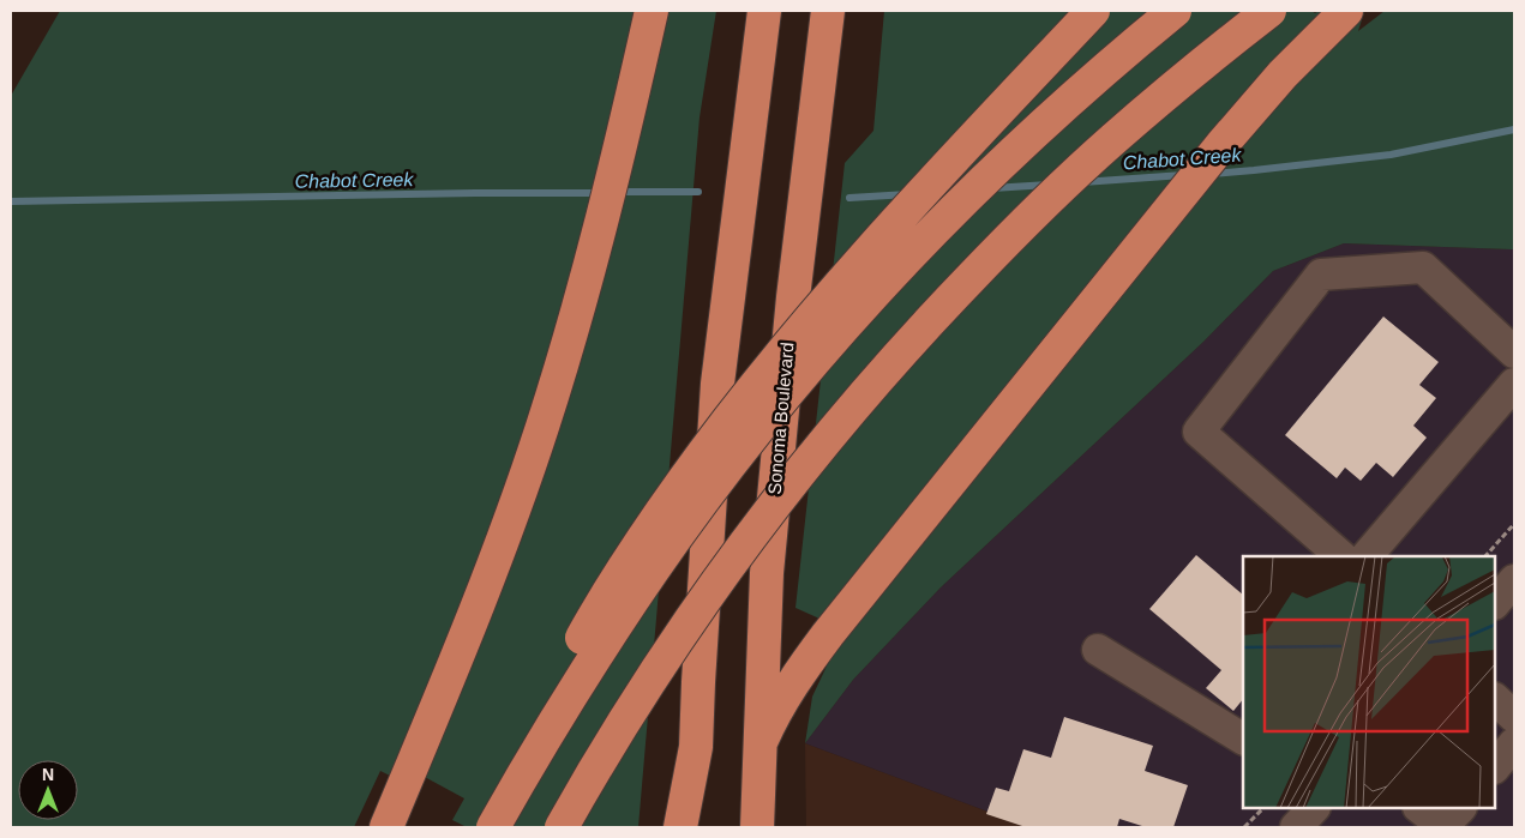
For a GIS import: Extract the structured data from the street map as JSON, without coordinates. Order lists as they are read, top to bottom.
{
  "streets": {
    "highway": ["Sonoma Boulevard"]
  },
  "water": ["Chabot Creek"],
  "north": "top"
}
